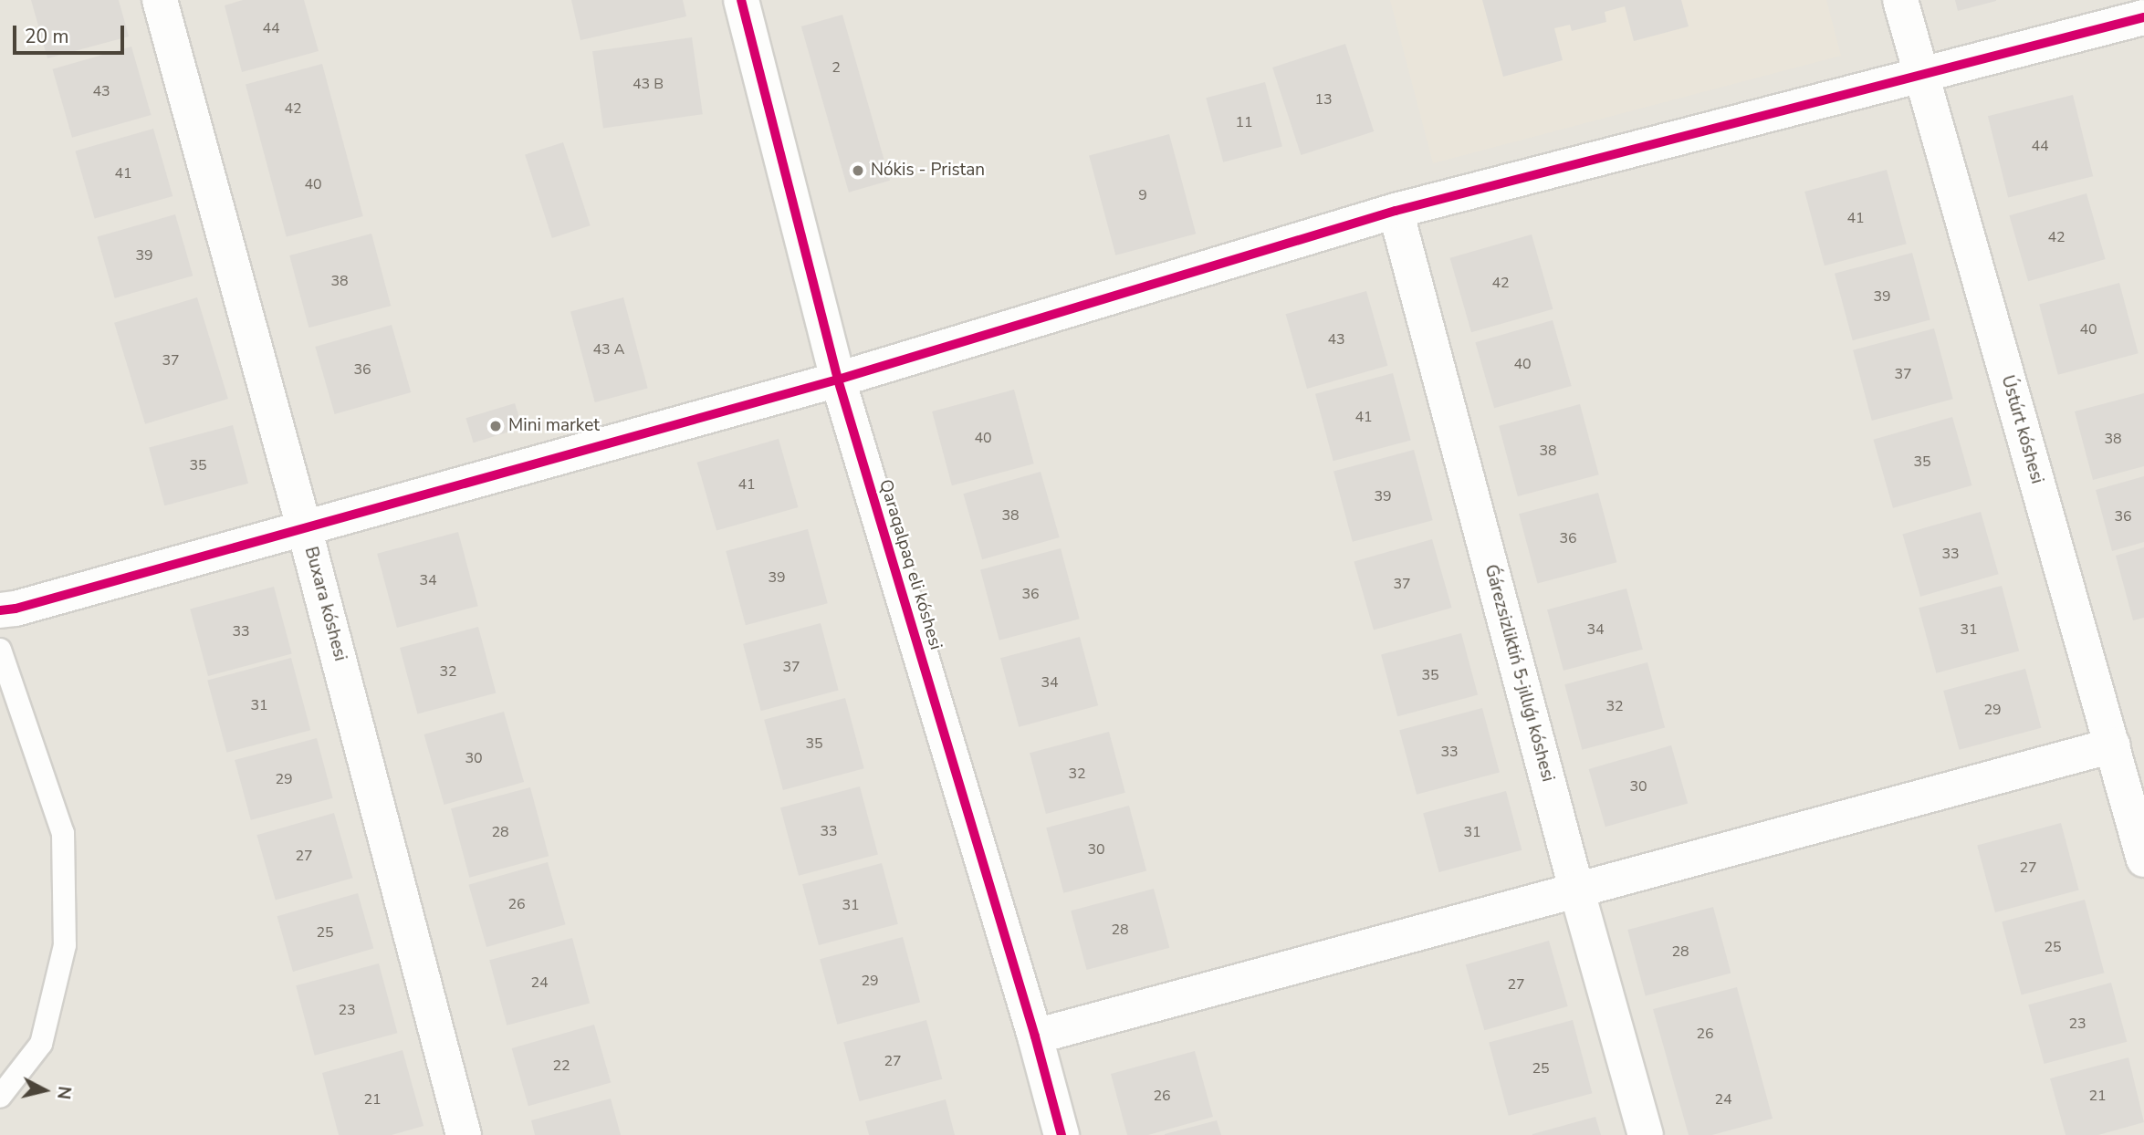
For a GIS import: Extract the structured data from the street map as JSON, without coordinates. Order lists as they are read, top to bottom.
{
  "streets": {
    "street": [
      "Ústúrt kóshesi",
      "Qaraqalpaq eli kóshesi",
      "Buxara kóshesi",
      "Ǵárezsizliktiń 5-jıllıǵı kóshesi"
    ]
  },
  "places": ["Nókis - Pristan", "Mini market"],
  "house_numbers": [
    "44",
    "2",
    "43 В",
    "43",
    "13",
    "42",
    "11",
    "44",
    "41",
    "40",
    "9",
    "41",
    "42",
    "39",
    "38",
    "42",
    "39",
    "40",
    "43",
    "43 А",
    "37",
    "40",
    "36",
    "37",
    "41",
    "40",
    "38",
    "38",
    "35",
    "35",
    "41",
    "39",
    "38",
    "36",
    "36",
    "33",
    "39",
    "34",
    "37",
    "36",
    "34",
    "31",
    "33",
    "37",
    "32",
    "35",
    "34",
    "31",
    "32",
    "29",
    "35",
    "33",
    "30",
    "32",
    "29",
    "30",
    "33",
    "28",
    "31",
    "30",
    "27",
    "27",
    "26",
    "31",
    "28",
    "25",
    "25",
    "28",
    "29",
    "24",
    "27",
    "23",
    "23",
    "26",
    "27",
    "22",
    "25",
    "26",
    "21",
    "21",
    "24"
  ],
  "scale_bar": "20 m",
  "north": "right"
}
